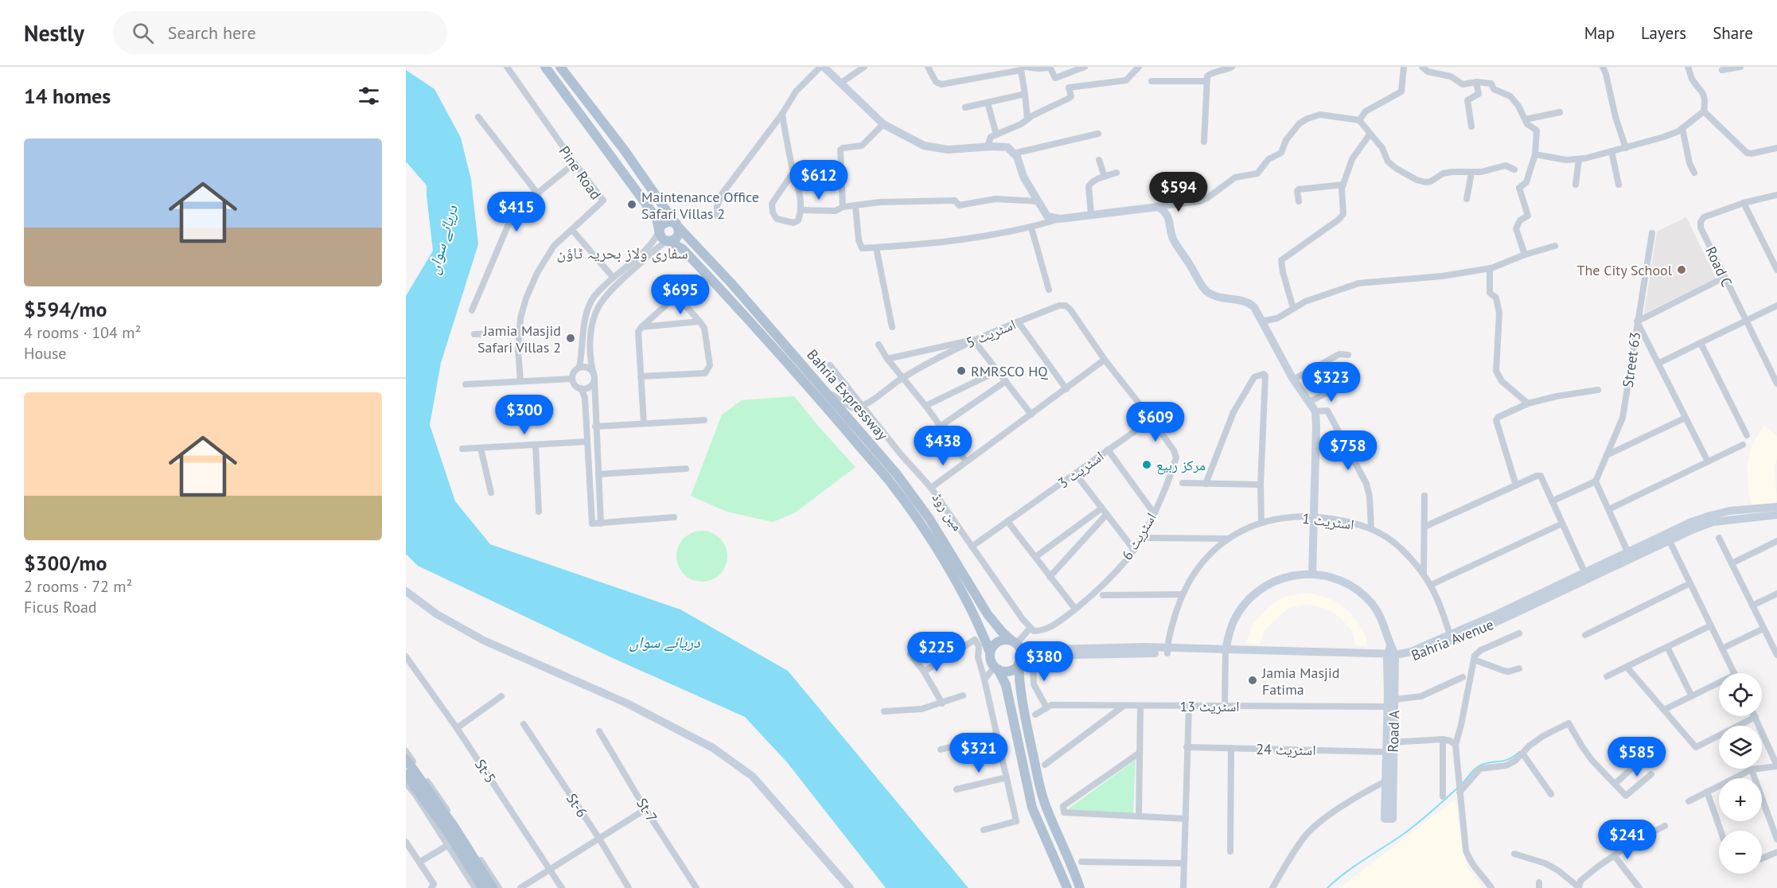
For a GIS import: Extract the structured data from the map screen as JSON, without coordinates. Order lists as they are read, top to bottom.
{
  "streets": {
    "main road": ["Bahria Expressway"],
    "street": [
      "Pine Road",
      "Road C",
      "اسٹریٹ 5",
      "Street 63",
      "اسٹریٹ 3",
      "مین روڈ",
      "اسٹریٹ 1",
      "اسٹریٹ 6",
      "Bahria Avenue",
      "اسٹریٹ 13",
      "Road A",
      "اسٹریٹ 24",
      "St-5",
      "St-6",
      "St-7"
    ]
  },
  "crossings": [
    ["اسٹریٹ 5", "مین روڈ"],
    ["Bahria Expressway", "Bahria Avenue"],
    ["اسٹریٹ 3", "مین روڈ"],
    ["اسٹریٹ 3", "اسٹریٹ 6"],
    ["مین روڈ", "اسٹریٹ 6"],
    ["اسٹریٹ 1", "Bahria Avenue"],
    ["Bahria Avenue", "Road A"],
    ["اسٹریٹ 13", "Road A"],
    ["Road A", "اسٹریٹ 24"]
  ],
  "districts": ["سفاری ولاز بحریہ ٹاؤن"],
  "water": ["دریائے سواں"],
  "places": [
    "Maintenance Office Safari Villas 2",
    "The City School",
    "Jamia Masjid Safari Villas 2",
    "RMRSCO HQ",
    "مرکز ربیع",
    "Jamia Masjid Fatima"
  ],
  "page": {
    "header": "Nestly",
    "search": "Search here",
    "nav": ["Map", "Layers", "Share"],
    "heading": "14 homes",
    "list": [
      {
        "name": "$594/mo",
        "note": "4 rooms · 104 m² · House"
      },
      {
        "name": "$300/mo",
        "note": "2 rooms · 72 m² · Ficus Road"
      }
    ],
    "price": [
      "$612",
      "$594",
      "$415",
      "$695",
      "$323",
      "$300",
      "$609",
      "$438",
      "$758",
      "$225",
      "$380",
      "$321",
      "$585",
      "$241"
    ],
    "map_buttons": ["+", "−"]
  }
}
